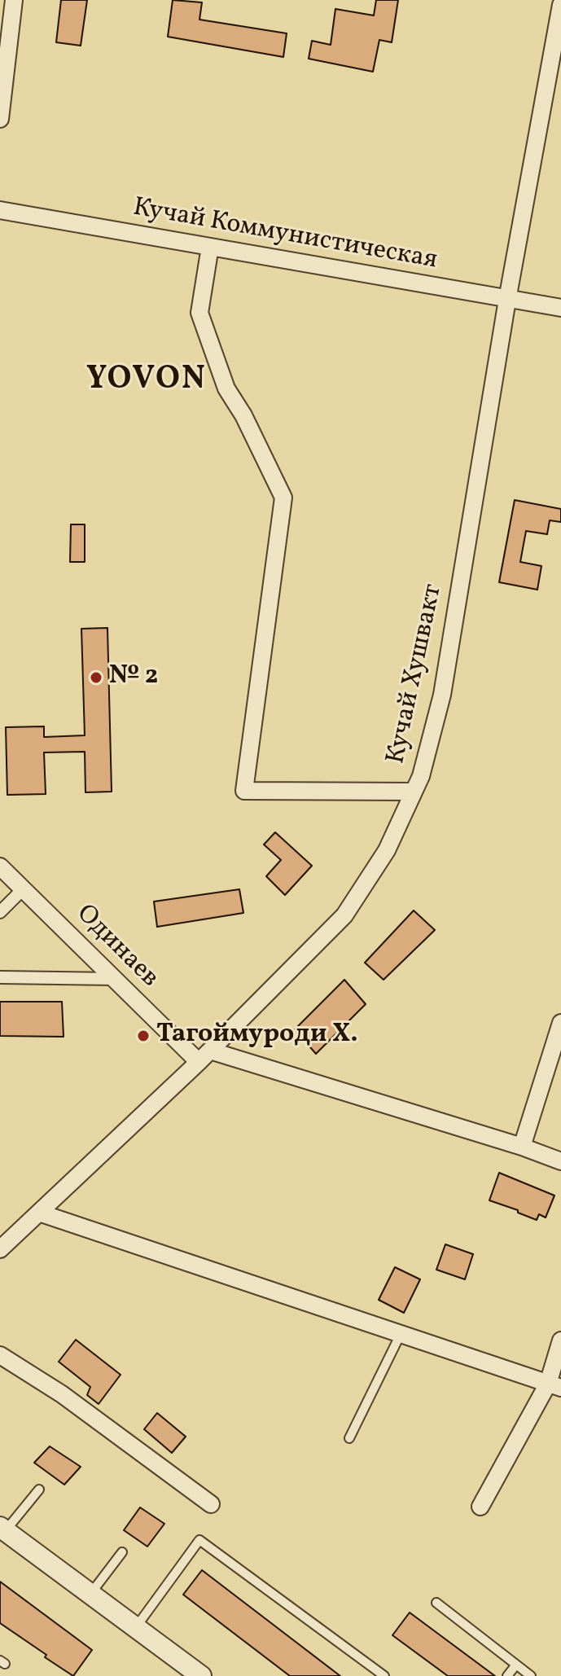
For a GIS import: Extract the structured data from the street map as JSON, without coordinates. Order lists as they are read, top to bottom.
{
  "streets": {
    "street": ["Кучай Коммунистическая", "Кучай Хушвакт", "Одинаев"]
  },
  "crossings": [
    ["Кучай Коммунистическая", "Кучай Хушвакт"],
    ["Кучай Хушвакт", "Одинаев"]
  ],
  "districts": ["YOVON"],
  "places": ["№ 2", "Тагоймуроди Х."]
}
